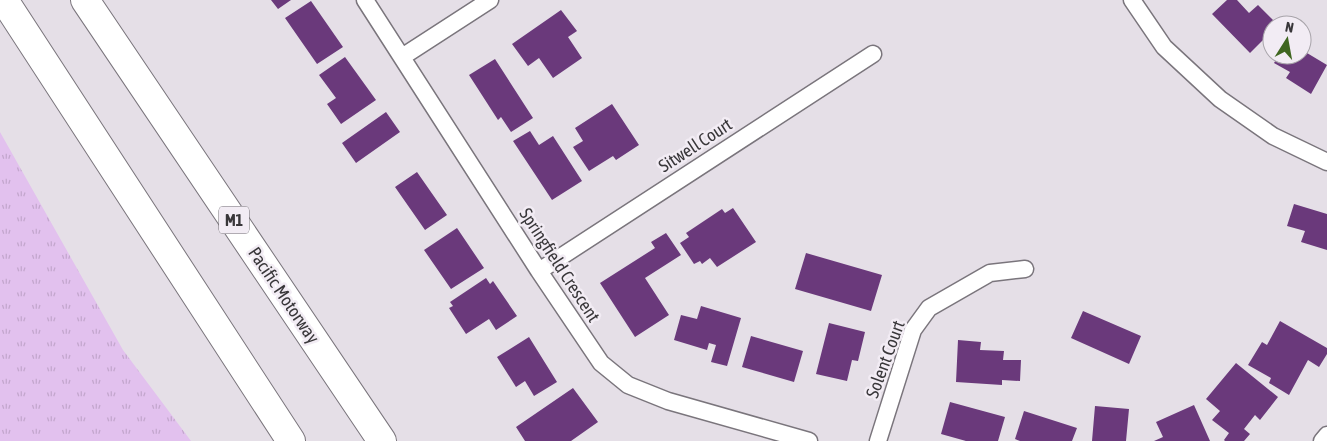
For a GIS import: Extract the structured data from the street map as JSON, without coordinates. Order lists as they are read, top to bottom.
{
  "streets": {
    "highway": ["M1", "Pacific Motorway"],
    "street": ["Sitwell Court", "Springfield Crescent", "Solent Court"]
  },
  "crossings": [
    ["Sitwell Court", "Springfield Crescent"]
  ],
  "north": "top"
}
